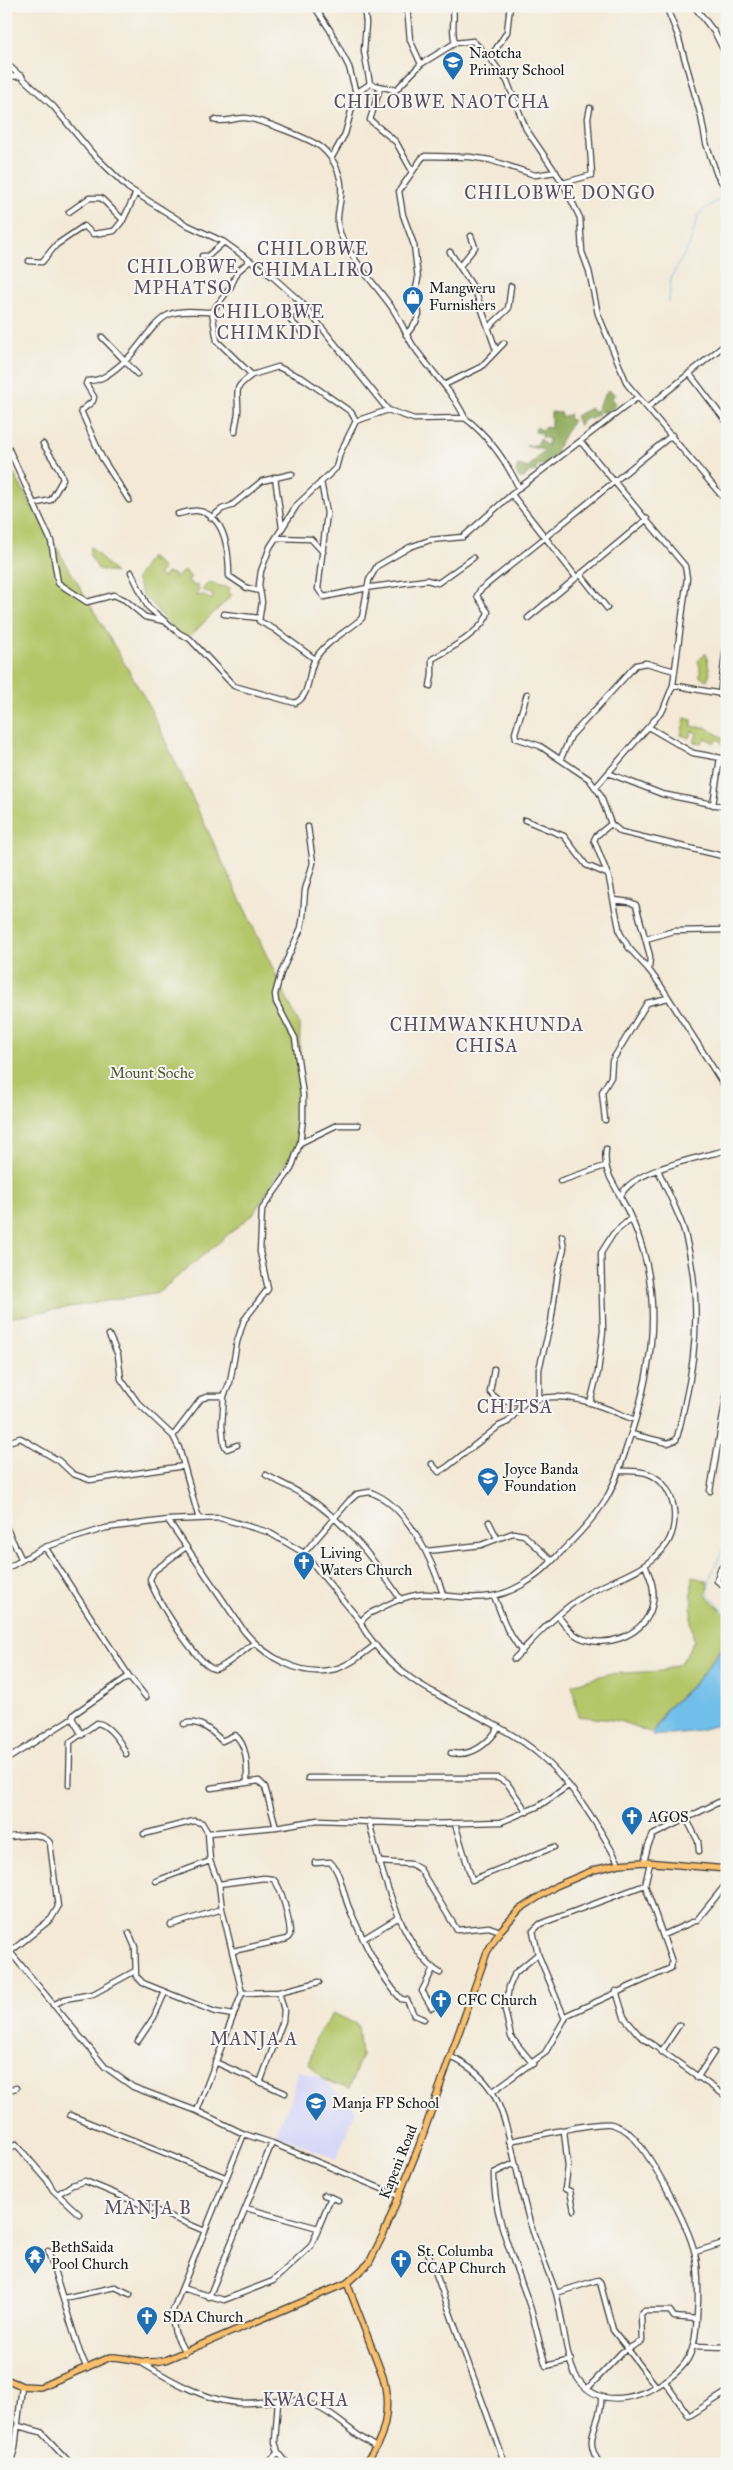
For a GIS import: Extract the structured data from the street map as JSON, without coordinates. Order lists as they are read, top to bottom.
{
  "streets": {
    "main road": ["Kapeni Road"]
  },
  "districts": [
    "CHILOBWE NAOTCHA",
    "CHILOBWE DONGO",
    "CHILOBWE CHIMALIRO",
    "CHILOBWE MPHATSO",
    "CHILOBWE CHIMKIDI",
    "CHIMWANKHUNDA CHISA",
    "CHITSA",
    "MANJA A",
    "MANJA B",
    "KWACHA"
  ],
  "parks": ["Mount Soche"],
  "places": {
    "school or university": ["Naotcha Primary School", "Joyce Banda Foundation", "Manja FP School"],
    "shop": ["Mangweru Furnishers"],
    "church": [
      "Living Waters Church",
      "AGOS",
      "CFC Church",
      "St. Columba CCAP Church",
      "SDA Church"
    ],
    "temple": ["BethSaida Pool Church"]
  }
}
